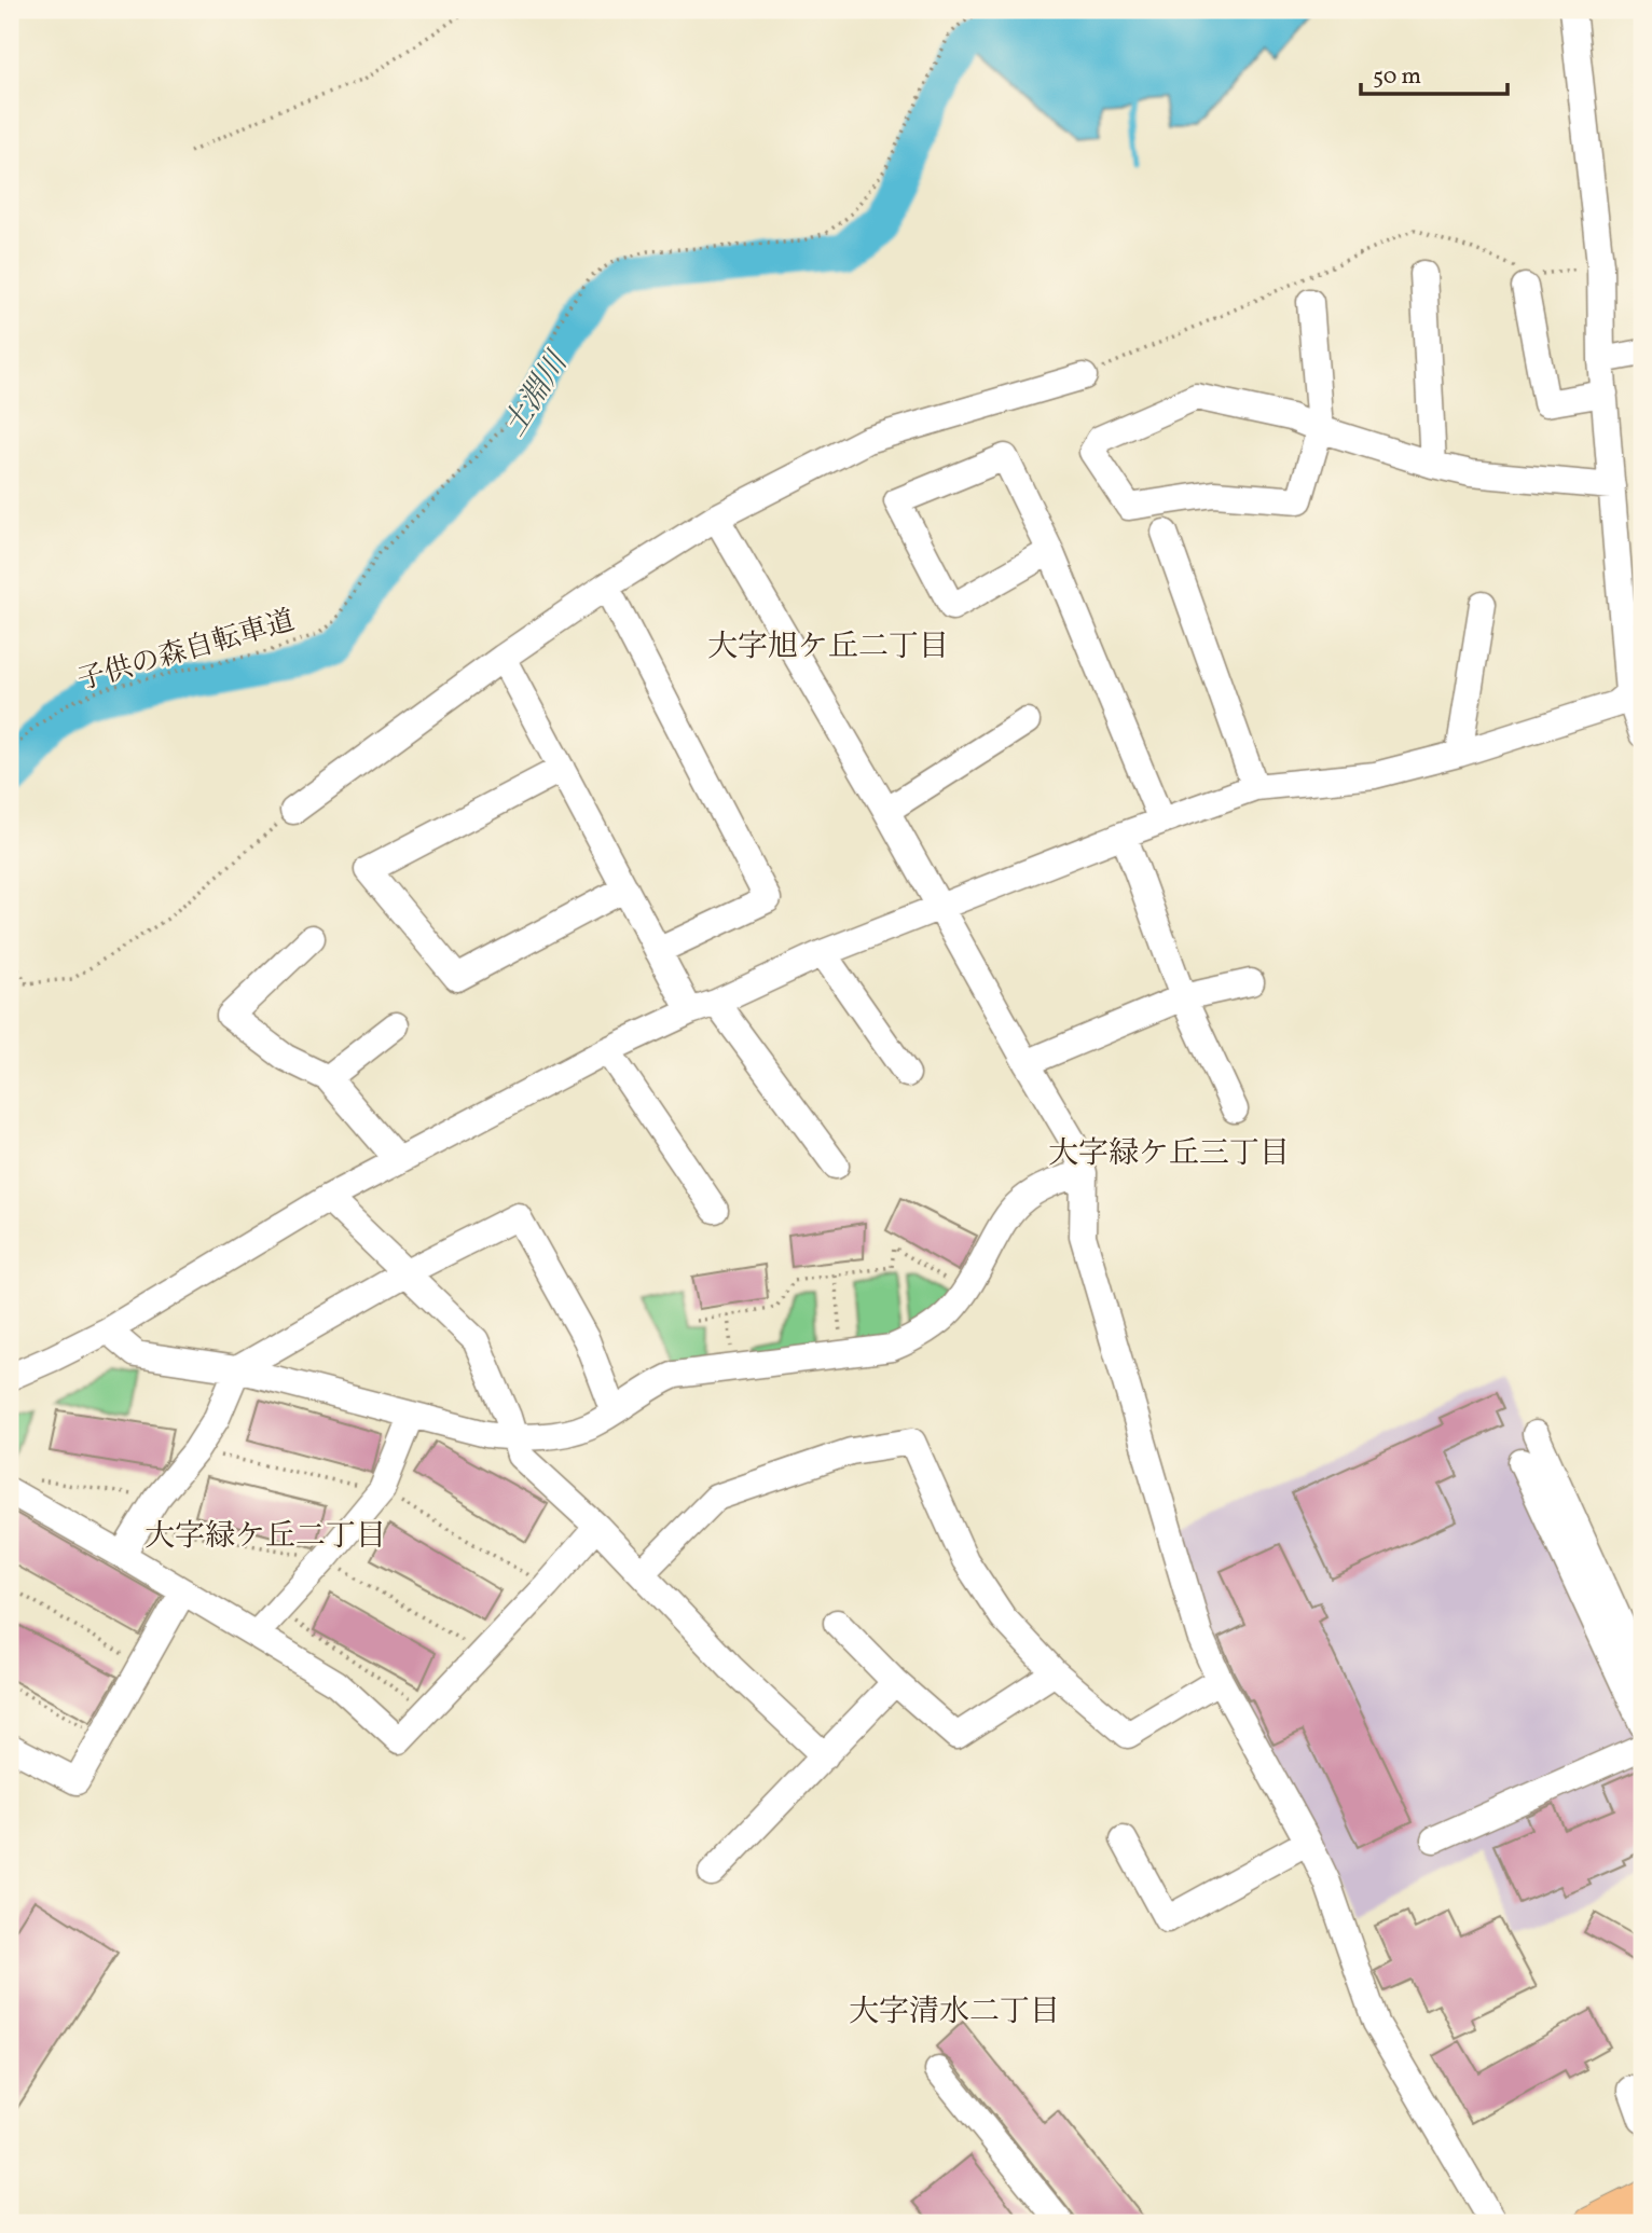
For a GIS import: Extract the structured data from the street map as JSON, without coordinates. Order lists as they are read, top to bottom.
{
  "streets": {
    "path": ["子供の森自転車道"]
  },
  "districts": [
    "大字旭ケ丘二丁目",
    "大字緑ケ丘三丁目",
    "大字緑ケ丘二丁目",
    "大字清水二丁目"
  ],
  "water": ["土淵川"],
  "scale_bar": "50 m"
}
